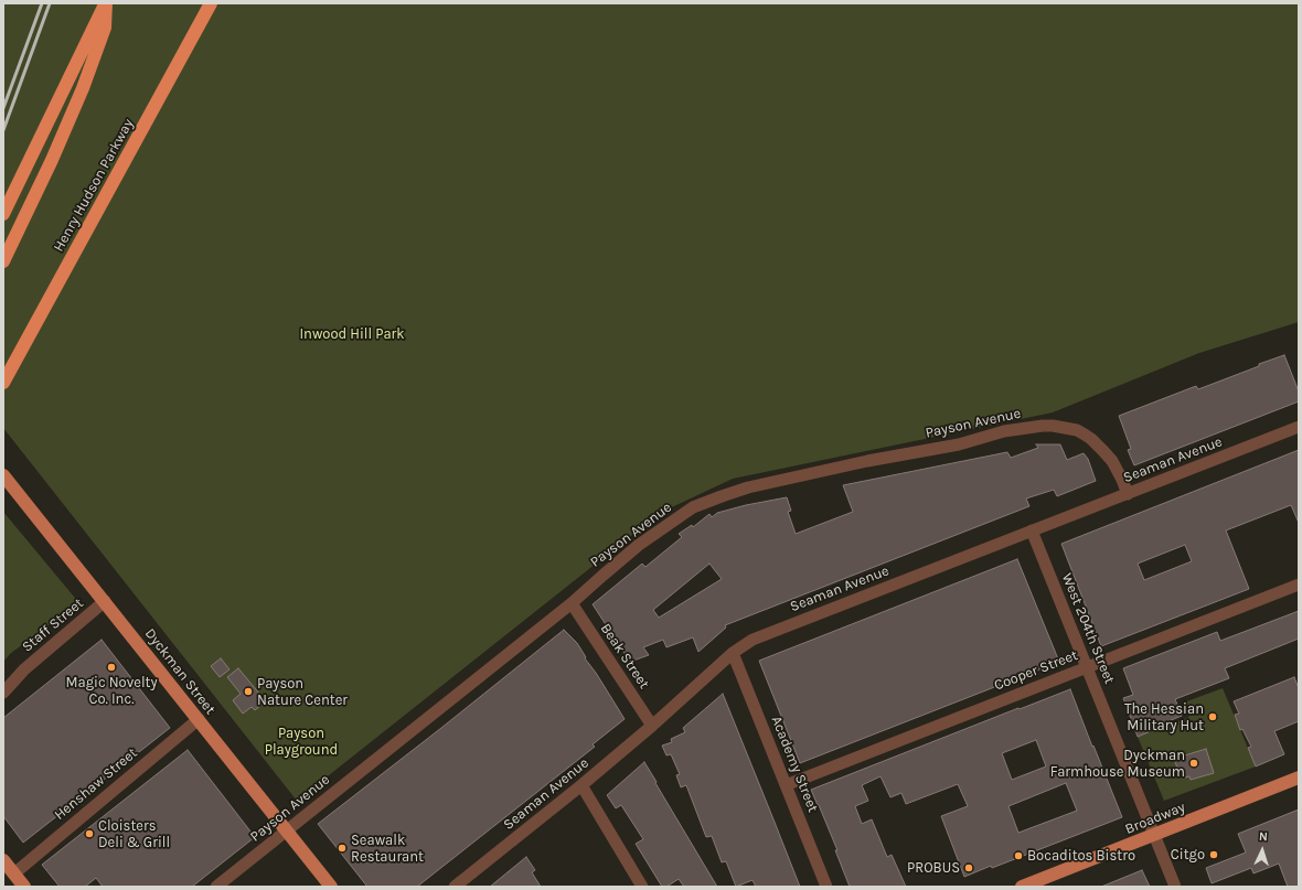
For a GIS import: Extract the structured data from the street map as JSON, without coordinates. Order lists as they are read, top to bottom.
{
  "streets": {
    "highway": ["Henry Hudson Parkway"],
    "main road": ["Dyckman Street", "Broadway"],
    "street": [
      "Payson Avenue",
      "Seaman Avenue",
      "Staff Street",
      "West 204th Street",
      "Beak Street",
      "Cooper Street",
      "Academy Street",
      "Henshaw Street"
    ]
  },
  "crossings": [
    ["Payson Avenue", "Seaman Avenue"],
    ["Payson Avenue", "Beak Street"],
    ["Payson Avenue", "Dyckman Street"],
    ["Seaman Avenue", "West 204th Street"],
    ["Seaman Avenue", "Beak Street"],
    ["Seaman Avenue", "Academy Street"],
    ["Staff Street", "Dyckman Street"],
    ["West 204th Street", "Cooper Street"],
    ["West 204th Street", "Broadway"],
    ["Cooper Street", "Academy Street"],
    ["Dyckman Street", "Henshaw Street"]
  ],
  "parks": ["Inwood Hill Park", "Payson Playground"],
  "places": [
    "Magic Novelty Co. Inc.",
    "Payson Nature Center",
    "The Hessian Military Hut",
    "Dyckman Farmhouse Museum",
    "Cloisters Deli & Grill",
    "Seawalk Restaurant",
    "Citgo",
    "Bocaditos Bistro",
    "PROBUS"
  ],
  "north": "top"
}
